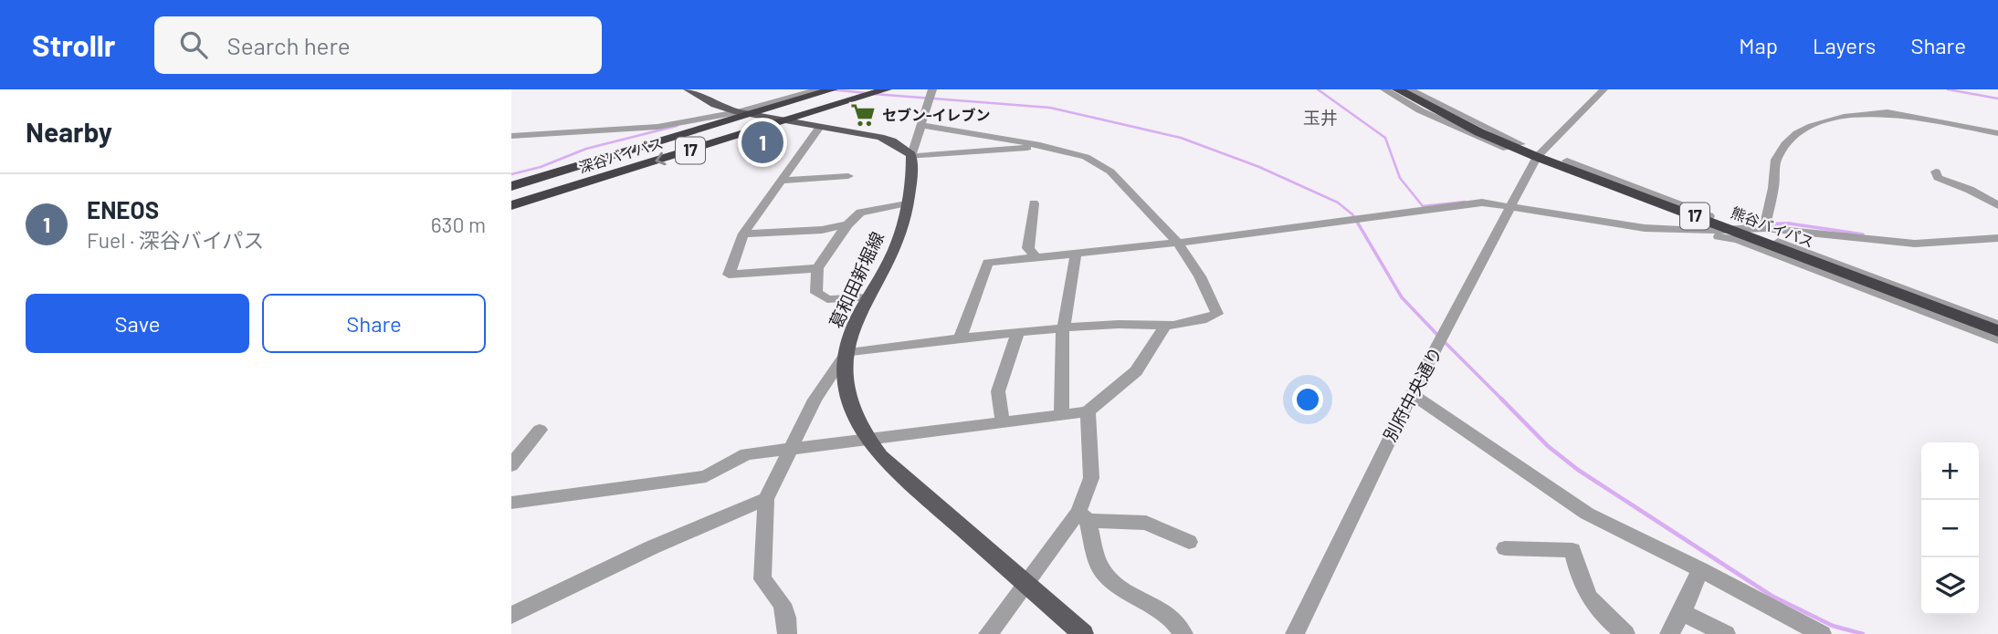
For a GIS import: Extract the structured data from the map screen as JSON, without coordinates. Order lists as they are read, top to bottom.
{
  "streets": {
    "highway": ["17", "深谷バイパス", "熊谷バイパス"],
    "main road": ["葛和田新堀線"],
    "street": ["別府中央通り"]
  },
  "crossings": [
    ["熊谷バイパス", "別府中央通り"]
  ],
  "districts": ["玉井"],
  "places": {
    "supermarket": ["セブン-イレブン"]
  },
  "page": {
    "header": "Strollr",
    "search": "Search here",
    "nav": ["Map", "Layers", "Share"],
    "heading": "Nearby",
    "pins": "1",
    "list": [
      {
        "mark": "1",
        "name": "ENEOS",
        "note": "Fuel · 深谷バイパス",
        "value": "630 m"
      }
    ],
    "buttons": ["Save", "Share"],
    "map_buttons": ["+", "−"]
  }
}
